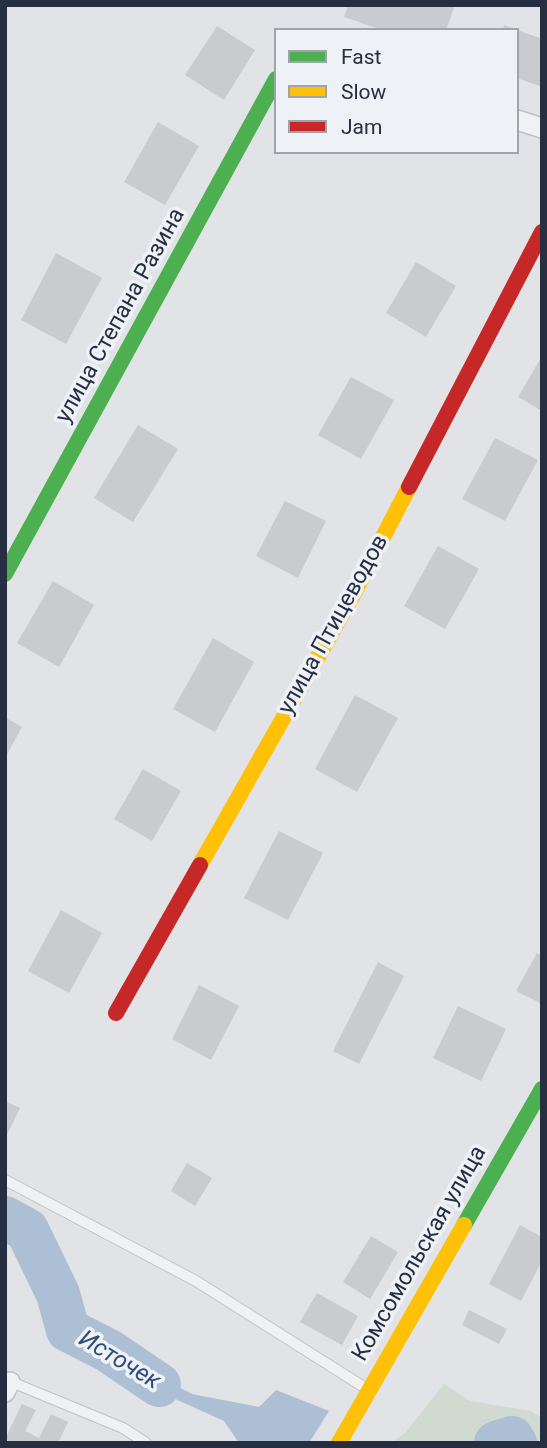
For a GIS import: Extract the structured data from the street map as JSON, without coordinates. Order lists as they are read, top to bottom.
{
  "streets": {
    "street": ["улица Степана Разина", "улица Птицеводов", "Комсомольская улица"]
  },
  "water": ["Источек"],
  "legend": ["Fast", "Slow", "Jam"]
}
